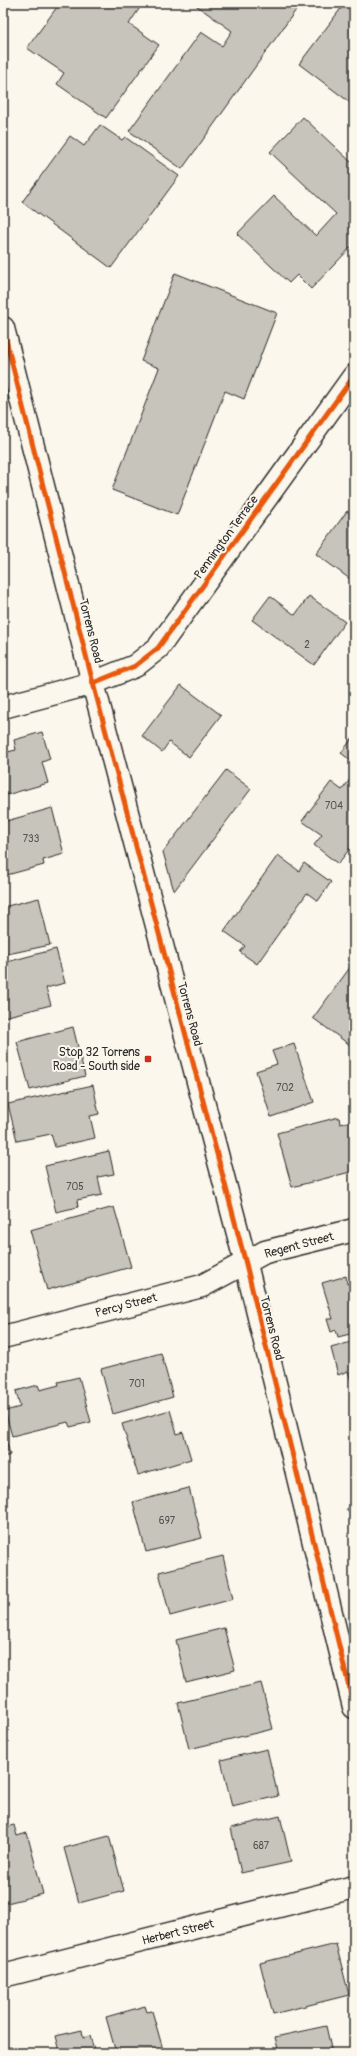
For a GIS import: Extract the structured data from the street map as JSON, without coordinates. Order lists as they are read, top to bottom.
{
  "streets": {
    "street": [
      "Pennington Terrace",
      "Torrens Road",
      "Regent Street",
      "Percy Street",
      "Herbert Street"
    ]
  },
  "crossings": [
    ["Pennington Terrace", "Torrens Road"],
    ["Torrens Road", "Regent Street"],
    ["Torrens Road", "Percy Street"],
    ["Regent Street", "Percy Street"]
  ],
  "places": {
    "transit": ["Stop 32 Torrens Road - South side"]
  },
  "house_numbers": [
    "2",
    "704",
    "733",
    "702",
    "705",
    "701",
    "697",
    "687"
  ]
}
